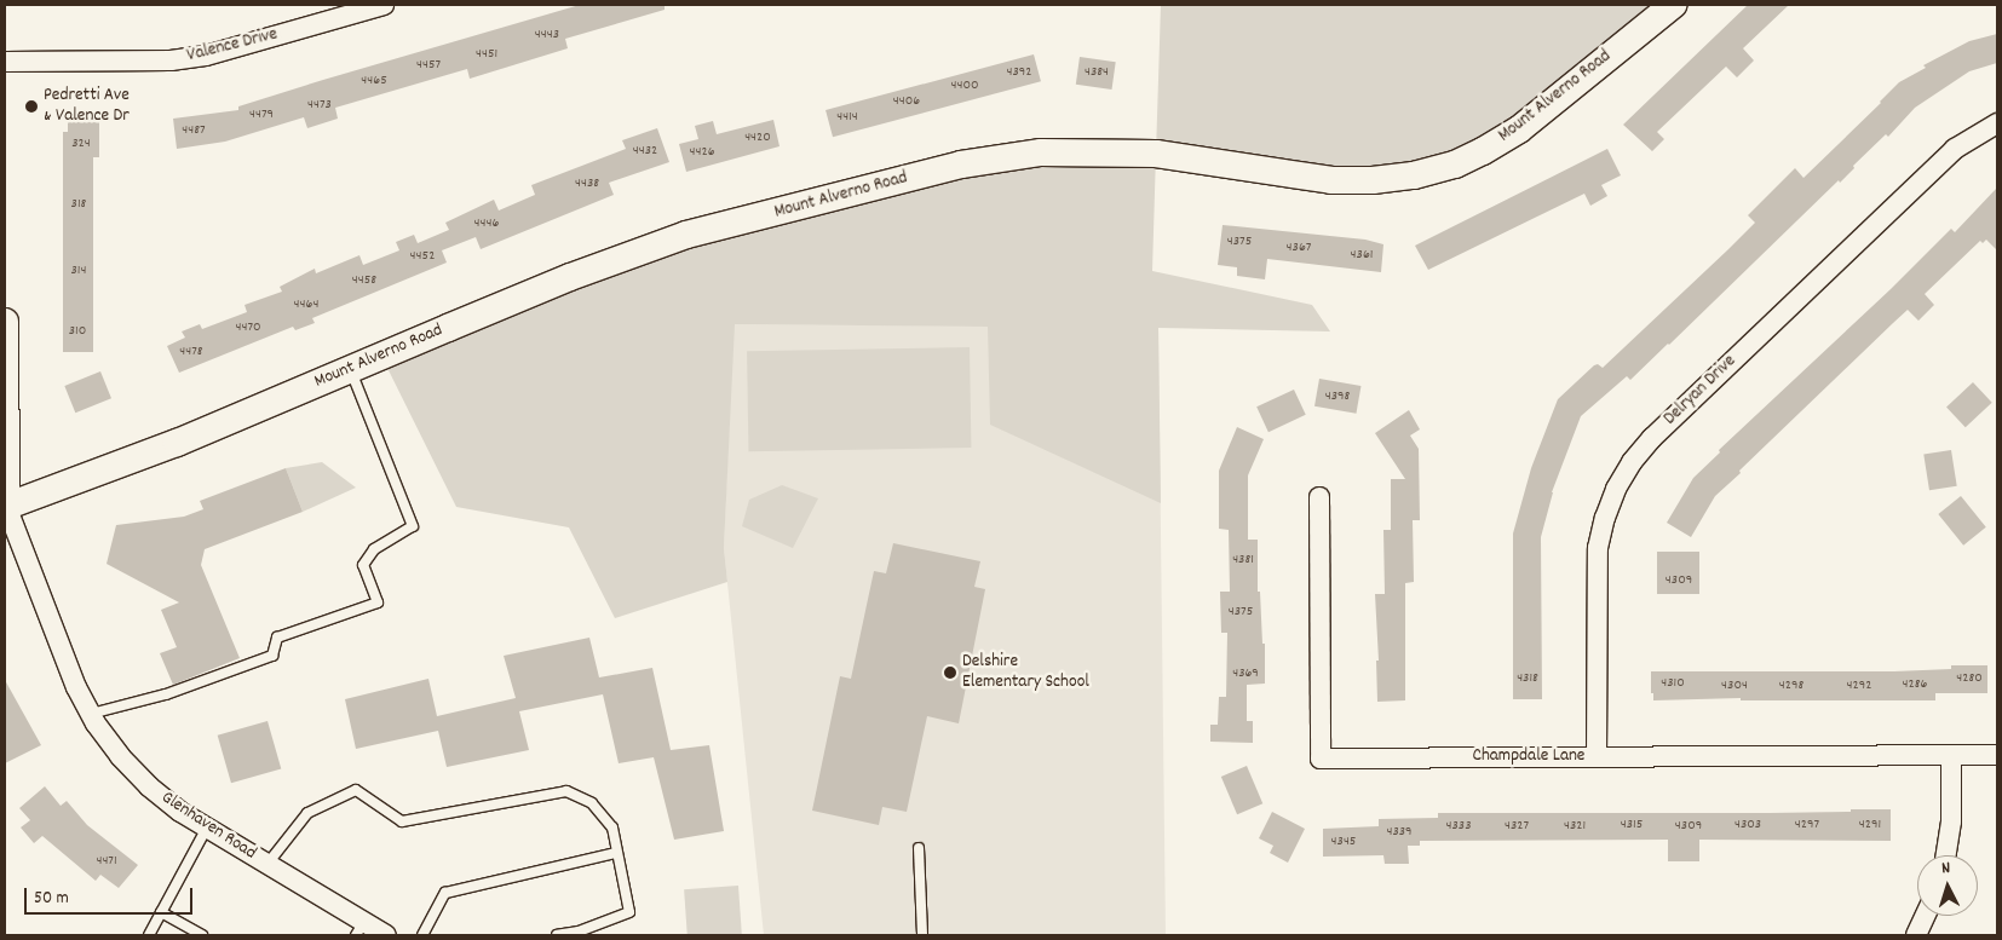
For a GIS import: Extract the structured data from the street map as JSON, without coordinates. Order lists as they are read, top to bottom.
{
  "streets": {
    "street": [
      "Valence Drive",
      "Mount Alverno Road",
      "Delryan Drive",
      "Champdale Lane",
      "Glenhaven Road"
    ]
  },
  "crossings": [
    ["Mount Alverno Road", "Glenhaven Road"],
    ["Delryan Drive", "Champdale Lane"]
  ],
  "places": ["Pedretti Ave & Valence Dr", "Delshire Elementary School"],
  "house_numbers": [
    "4443",
    "4451",
    "4457",
    "4392",
    "4384",
    "4465",
    "4400",
    "4406",
    "4473",
    "4479",
    "4414",
    "4487",
    "4420",
    "324",
    "4432",
    "4426",
    "4438",
    "318",
    "4446",
    "4375",
    "4367",
    "4361",
    "4452",
    "314",
    "4458",
    "4464",
    "4470",
    "310",
    "4478",
    "4398",
    "4381",
    "4309",
    "4375",
    "4369",
    "4318",
    "4280",
    "4310",
    "4286",
    "4304",
    "4298",
    "4292",
    "4315",
    "4303",
    "4297",
    "4291",
    "4333",
    "4327",
    "4321",
    "4309",
    "4339",
    "4345",
    "4471"
  ],
  "scale_bar": "50 m",
  "north": "top"
}
